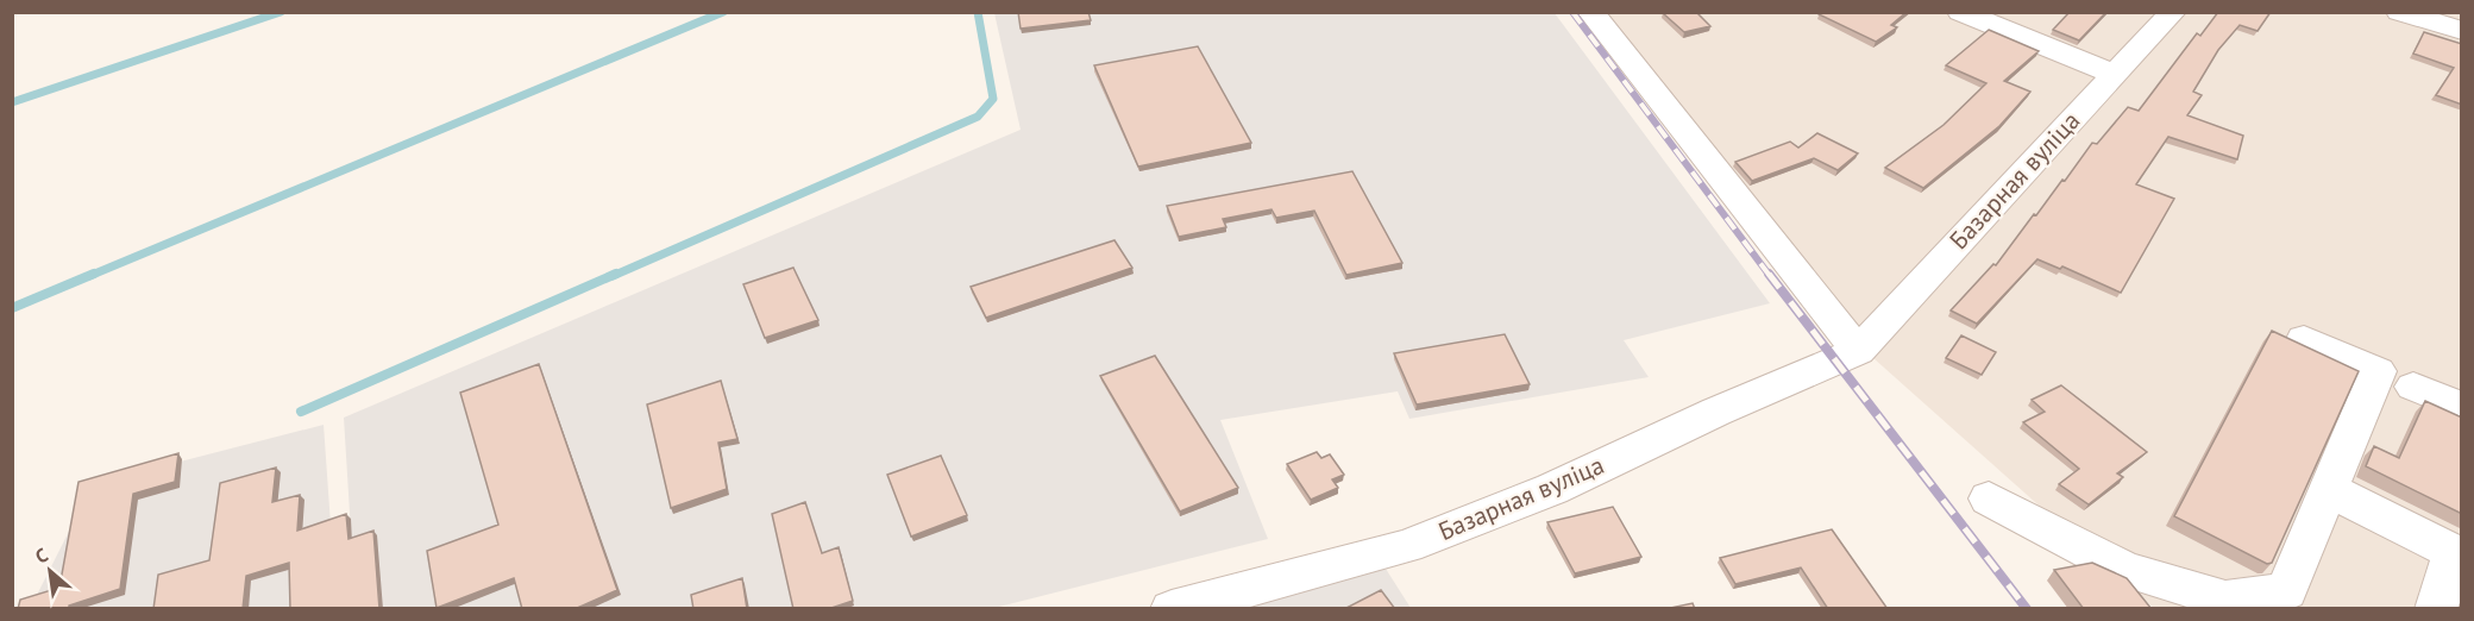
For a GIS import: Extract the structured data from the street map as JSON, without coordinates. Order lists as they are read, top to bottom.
{
  "streets": {
    "street": ["Базарная вуліца"]
  },
  "north": "top left"
}
